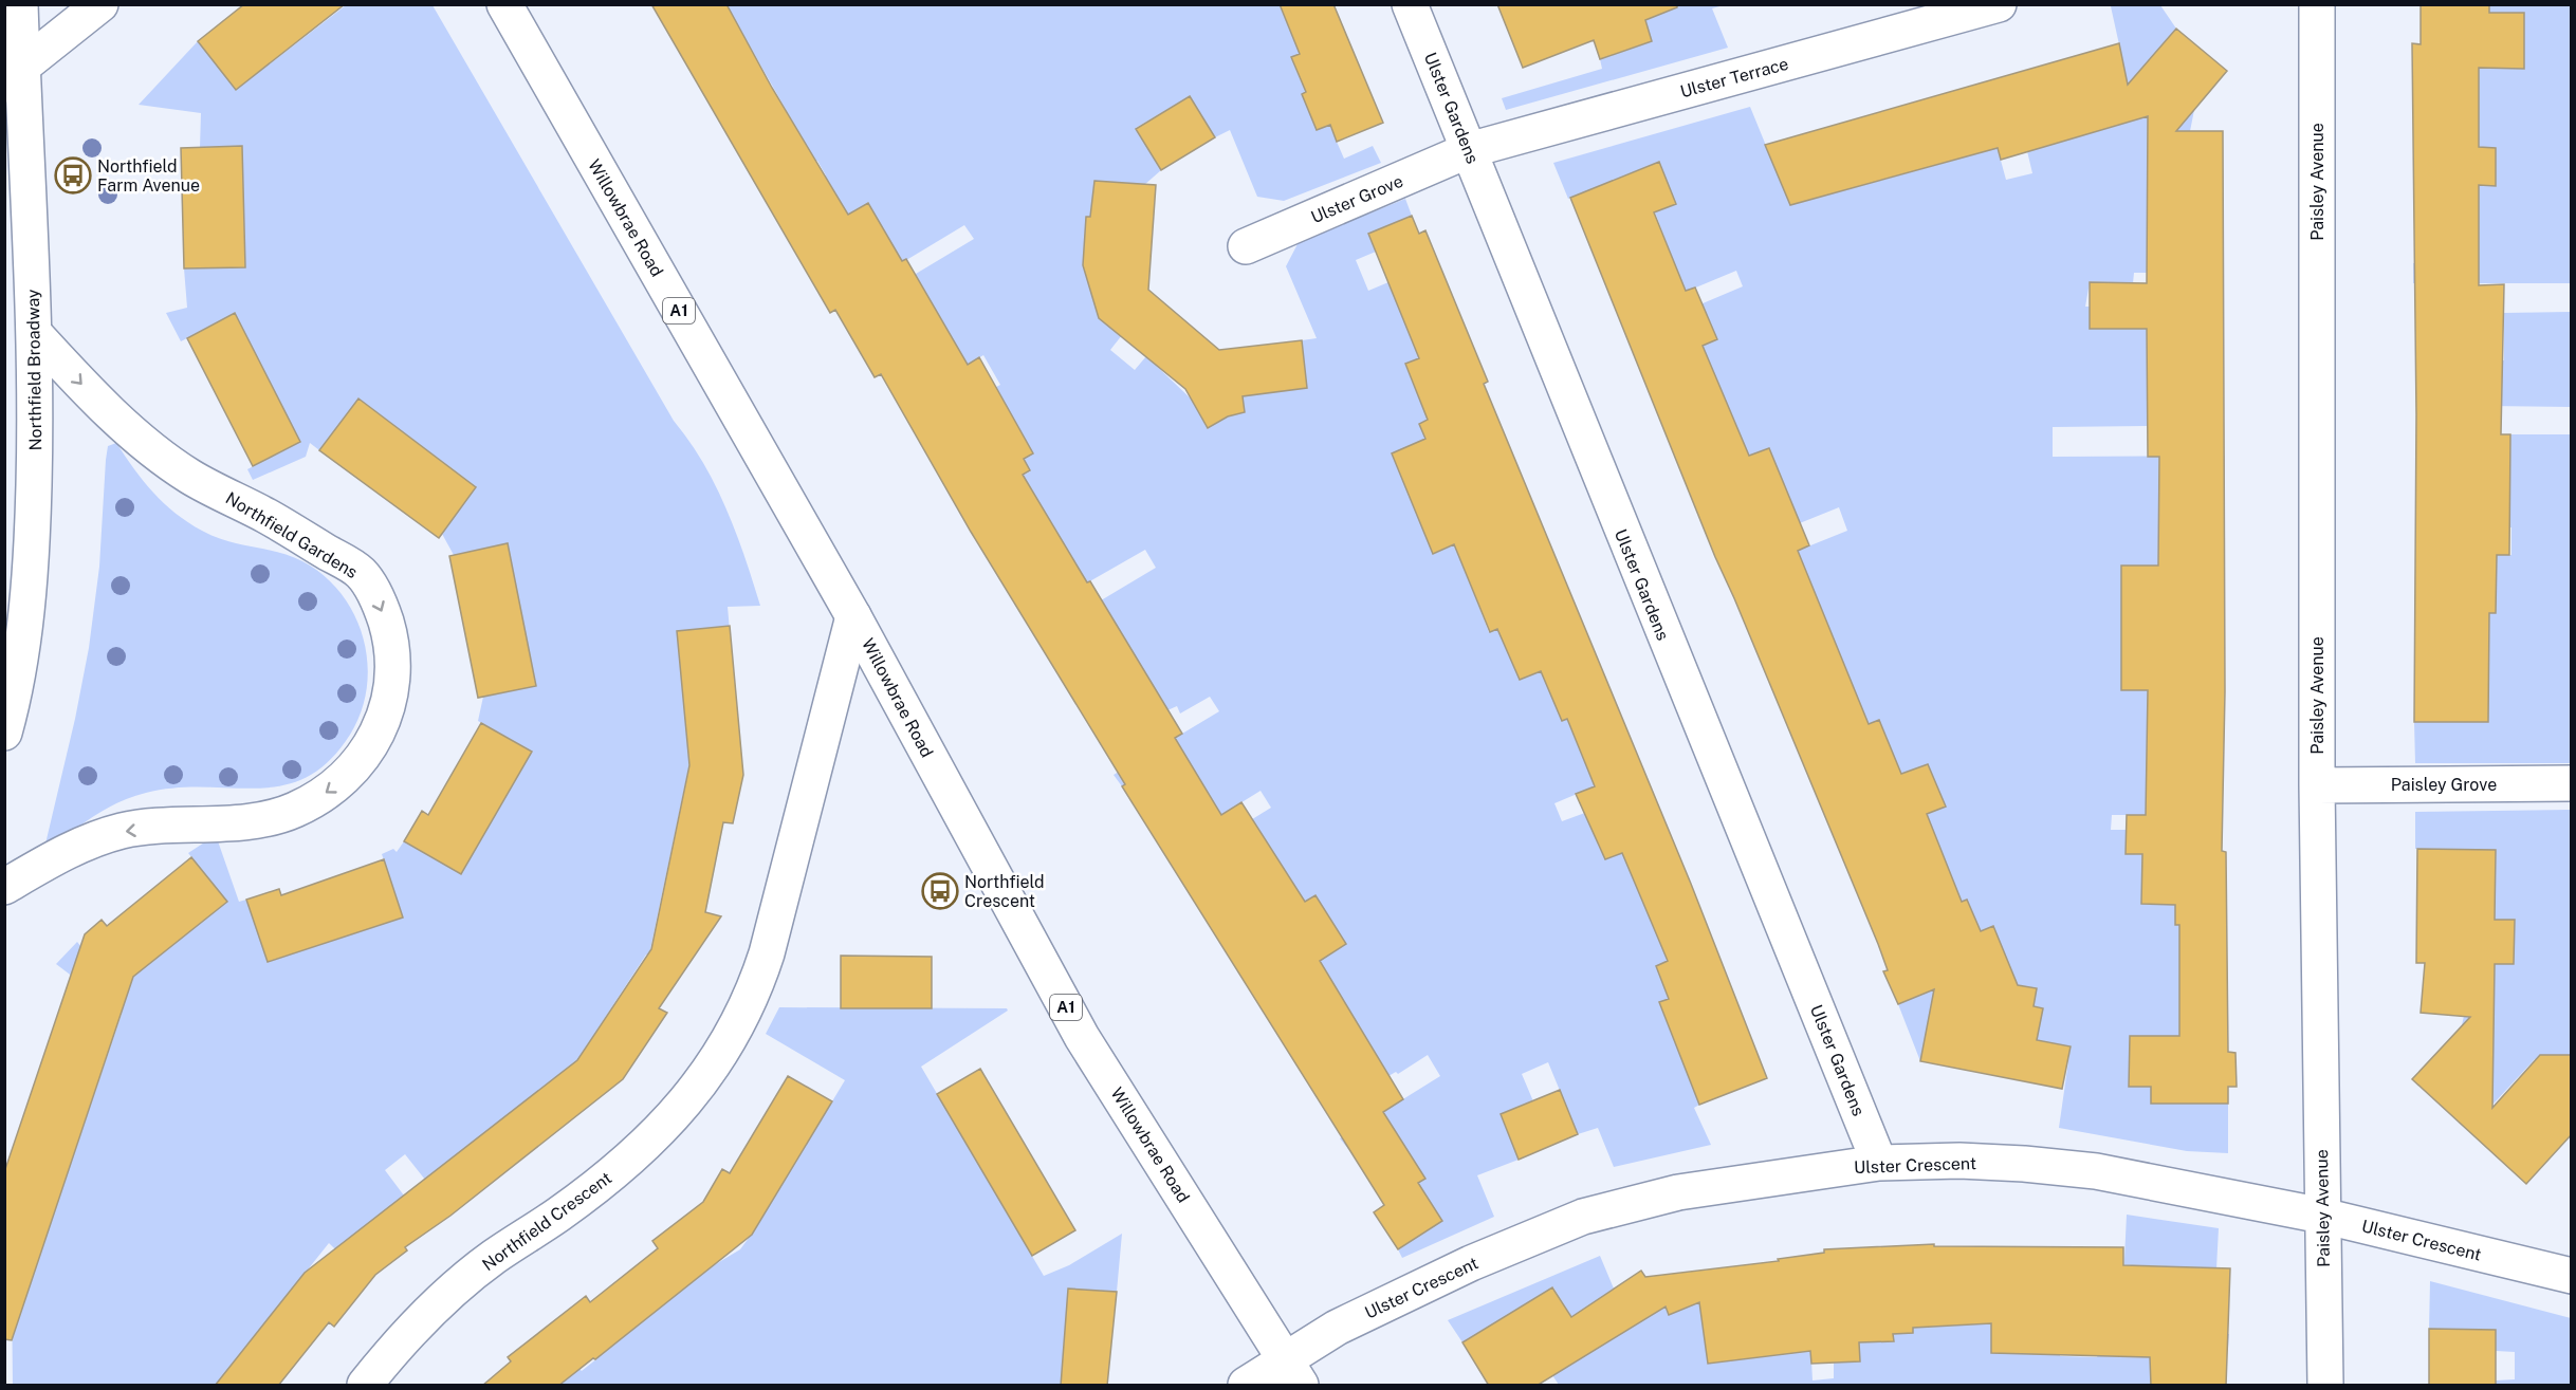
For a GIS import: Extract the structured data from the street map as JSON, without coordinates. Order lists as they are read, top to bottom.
{
  "streets": {
    "street": [
      "Ulster Terrace",
      "Ulster Gardens",
      "Paisley Avenue",
      "Ulster Grove",
      "Willowbrae Road",
      "A1",
      "Northfield Broadway",
      "Northfield Gardens",
      "Paisley Grove",
      "Ulster Crescent",
      "Northfield Crescent"
    ]
  },
  "crossings": [
    ["Ulster Terrace", "Ulster Gardens"],
    ["Ulster Terrace", "Ulster Grove"],
    ["Ulster Gardens", "Ulster Grove"],
    ["Ulster Gardens", "Ulster Crescent"],
    ["Paisley Avenue", "Paisley Grove"],
    ["Paisley Avenue", "Ulster Crescent"],
    ["Willowbrae Road", "Ulster Crescent"],
    ["Willowbrae Road", "Northfield Crescent"],
    ["Northfield Broadway", "Northfield Gardens"]
  ],
  "places": {
    "bus stop": ["Northfield Farm Avenue", "Northfield Crescent"]
  }
}
